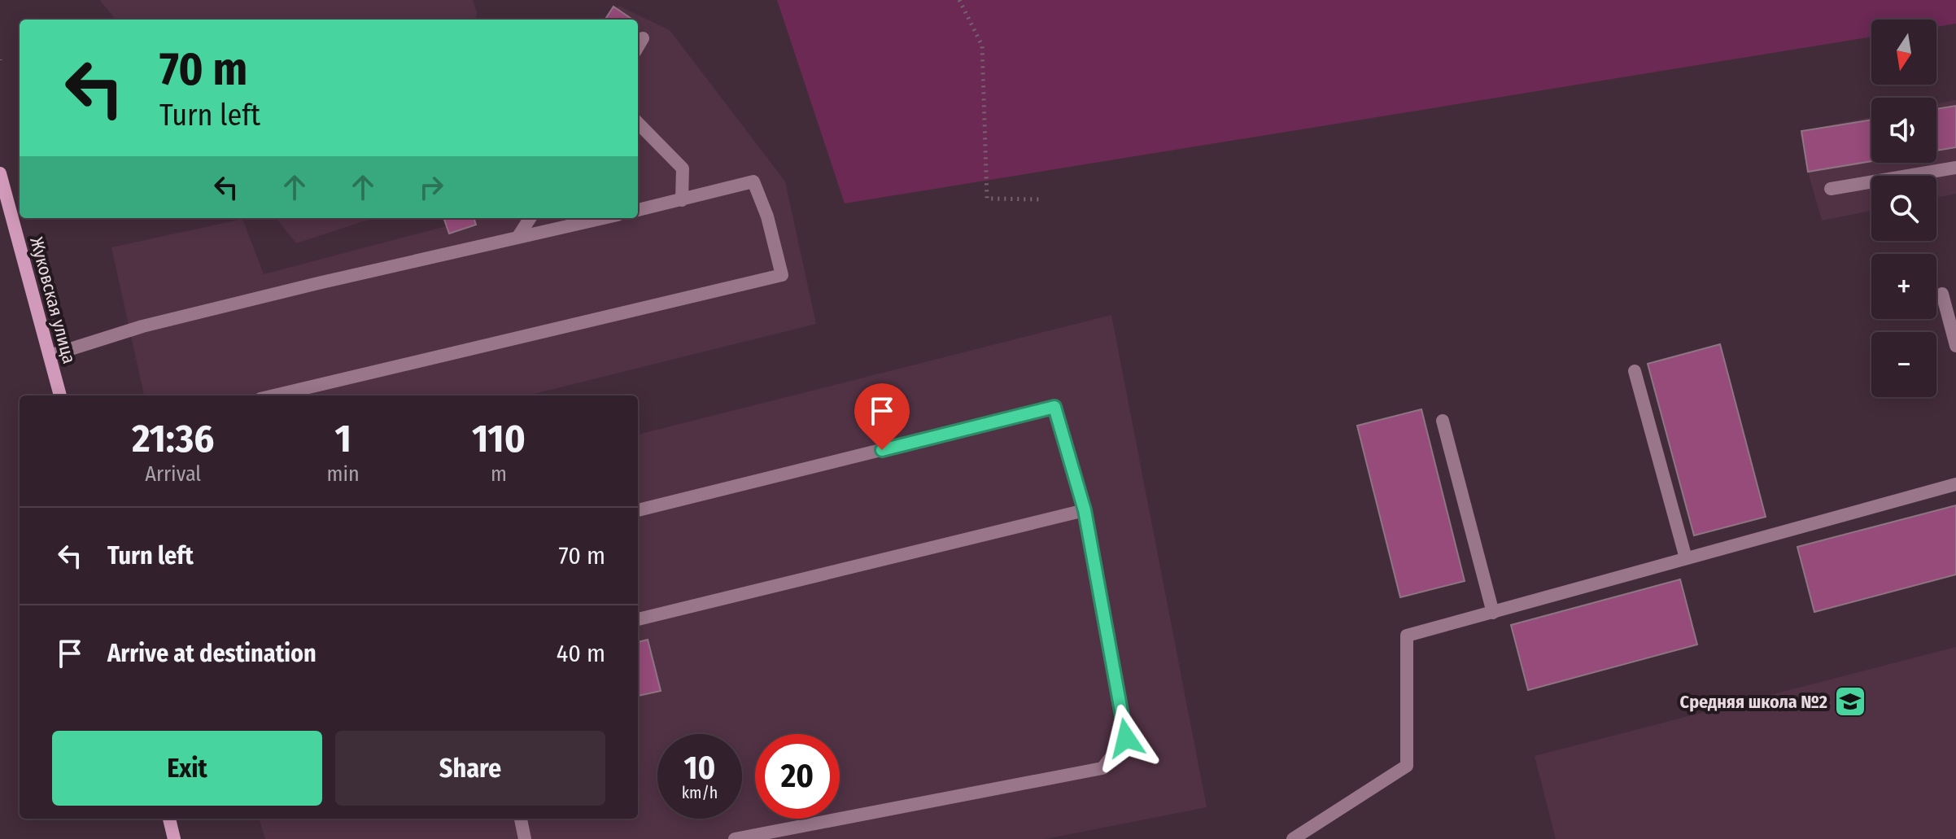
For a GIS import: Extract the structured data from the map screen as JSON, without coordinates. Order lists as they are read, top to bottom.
{
  "streets": {
    "main road": ["Жуковская улица"]
  },
  "places": {
    "school or university": ["Средняя школа №2"]
  },
  "north": "bottom",
  "page": {
    "map_buttons": ["+", "−"],
    "turn": ["70 m", "Turn left"],
    "eta": [
      "21:36",
      "Arrival",
      "1",
      "min",
      "110",
      "m"
    ],
    "list": [
      {
        "name": "Turn left",
        "value": "70 m"
      },
      {
        "name": "Arrive at destination",
        "value": "40 m"
      }
    ],
    "buttons": ["Exit", "Share"],
    "speed": "10 km/h",
    "limit": "20"
  }
}
